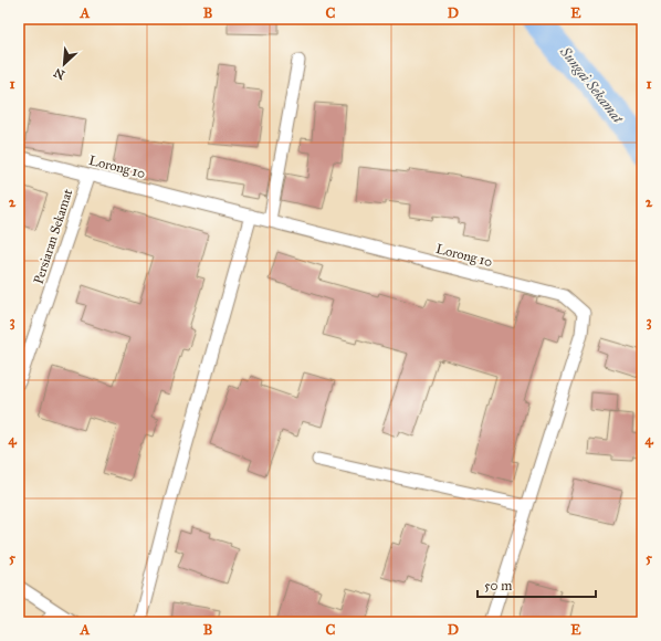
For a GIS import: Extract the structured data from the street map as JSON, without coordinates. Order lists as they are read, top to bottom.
{
  "streets": {
    "street": ["Lorong 10", "Persiaran Sekamat"]
  },
  "crossings": [
    ["Lorong 10", "Persiaran Sekamat"]
  ],
  "water": ["Sungai Sekamat"],
  "scale_bar": "50 m",
  "north": "bottom left",
  "grid": {
    "columns": [
      "A",
      "B",
      "C",
      "D",
      "E"
    ],
    "rows": [
      "1",
      "2",
      "3",
      "4",
      "5"
    ]
  }
}
